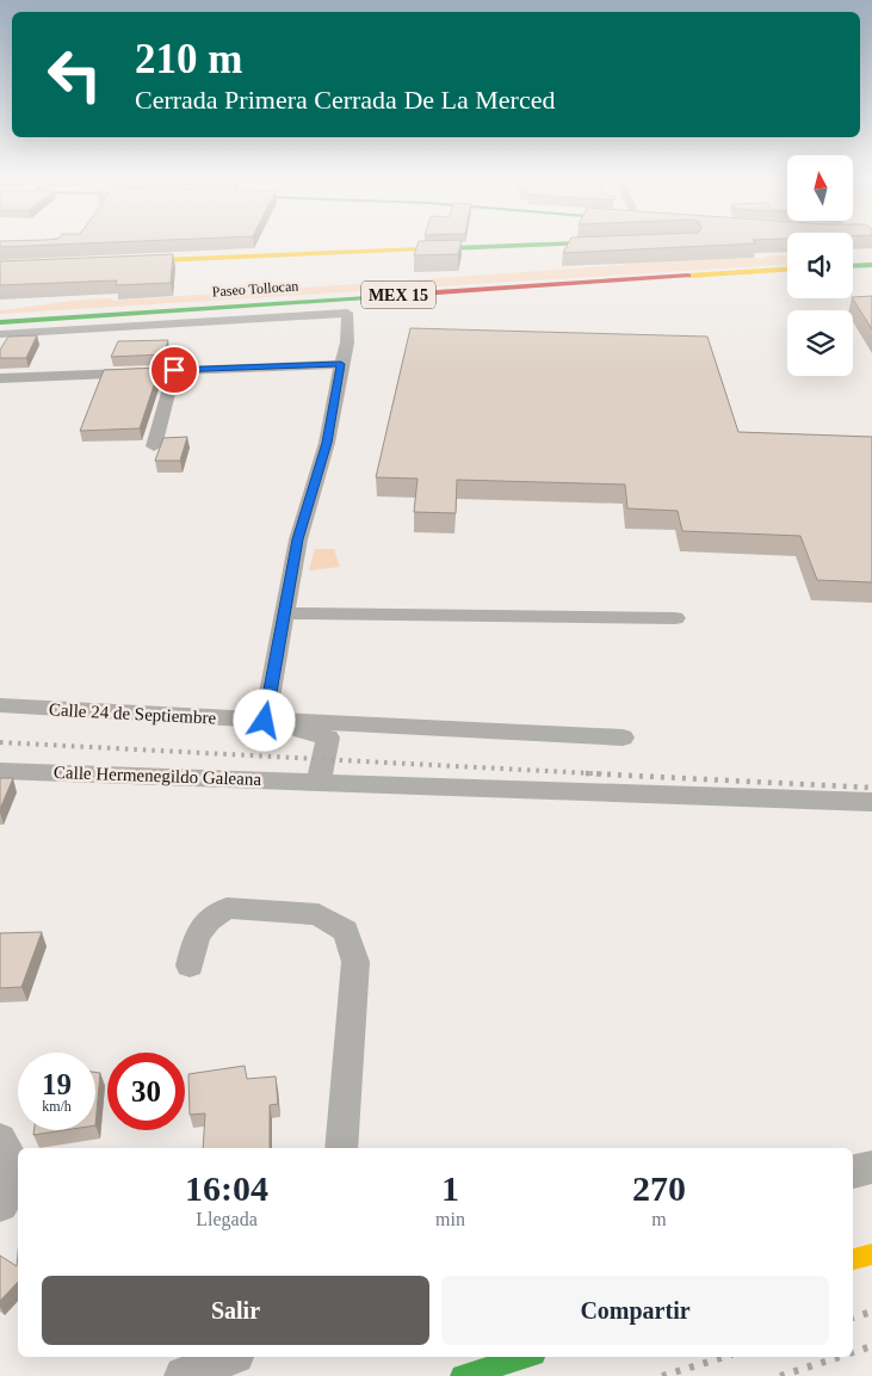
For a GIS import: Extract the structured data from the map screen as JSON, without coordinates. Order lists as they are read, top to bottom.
{
  "streets": {
    "main road": ["Paseo Tollocan", "MEX 15"],
    "street": ["Calle 24 de Septiembre", "Calle Hermenegildo Galeana"]
  },
  "north": "top",
  "page": {
    "turn": ["210 m", "Cerrada Primera Cerrada De La Merced"],
    "speed": "19 km/h",
    "limit": "30",
    "eta": [
      "16:04",
      "Llegada",
      "1",
      "min",
      "270",
      "m"
    ],
    "buttons": ["Salir", "Compartir"]
  }
}
